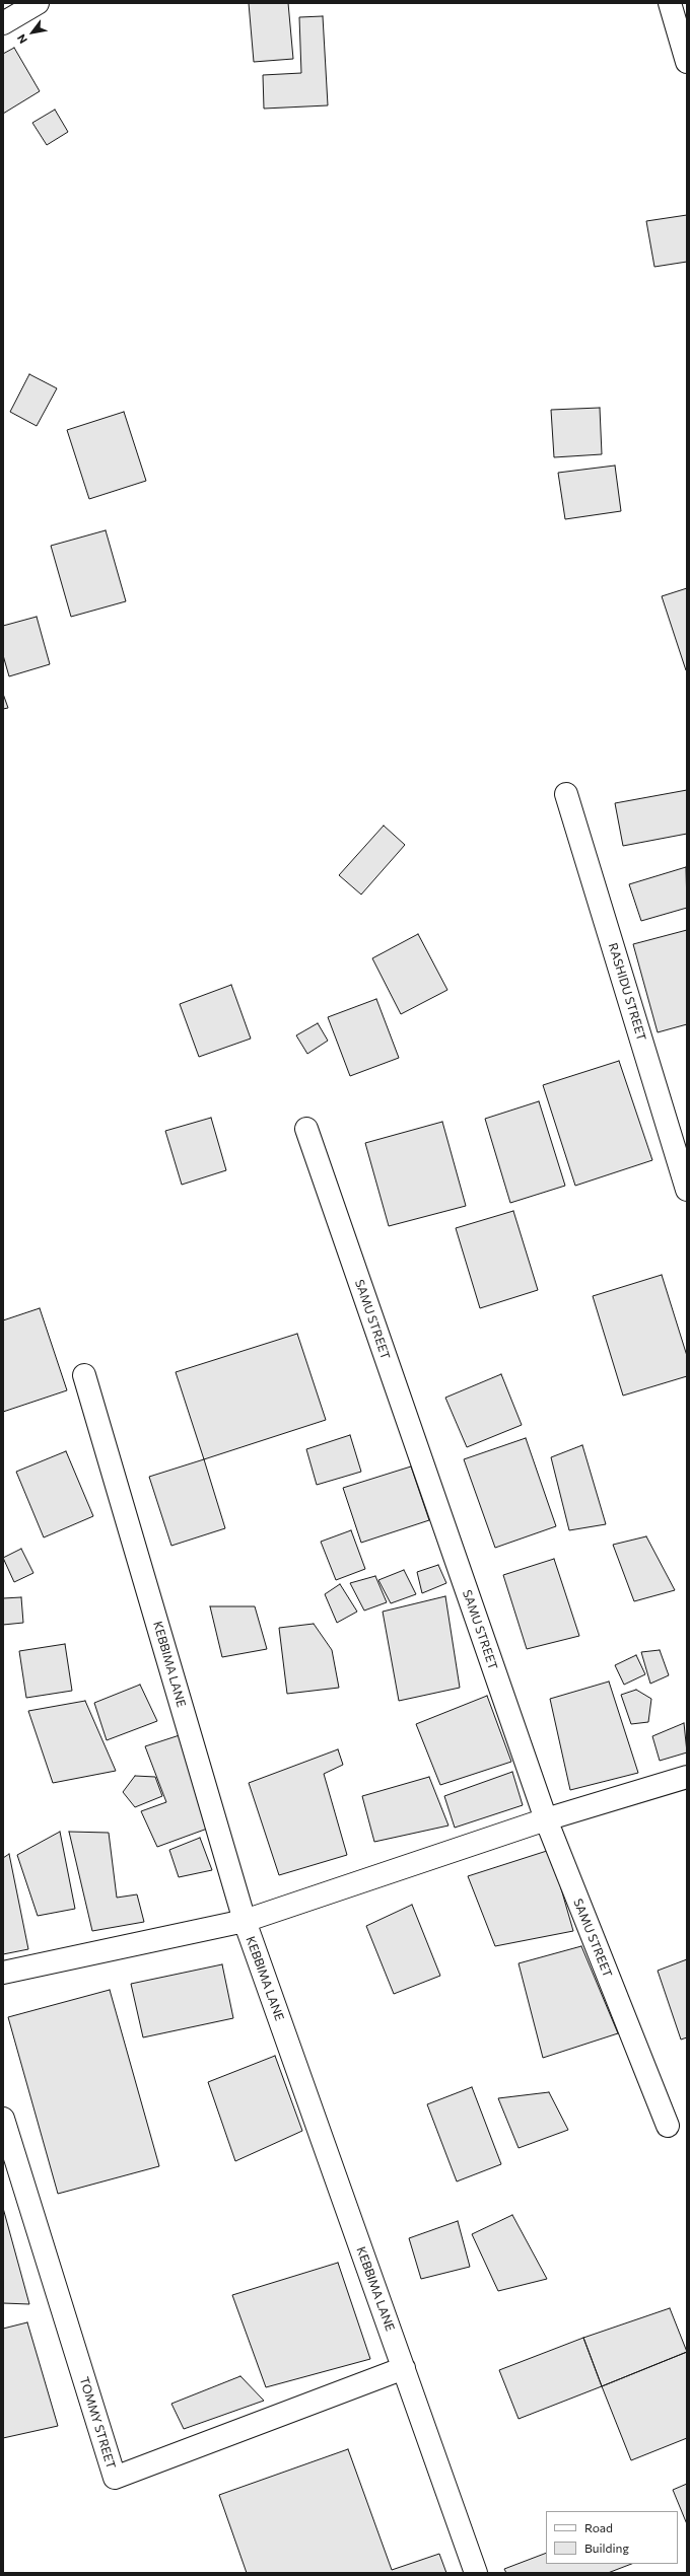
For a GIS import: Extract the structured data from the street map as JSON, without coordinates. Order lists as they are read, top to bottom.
{
  "streets": {
    "street": [
      "RASHIDU STREET",
      "SAMU STREET",
      "KEBBIMA LANE",
      "TOMMY STREET"
    ]
  },
  "crossings": [
    ["KEBBIMA LANE", "TOMMY STREET"]
  ],
  "legend": ["Road", "Building"],
  "north": "bottom left"
}
